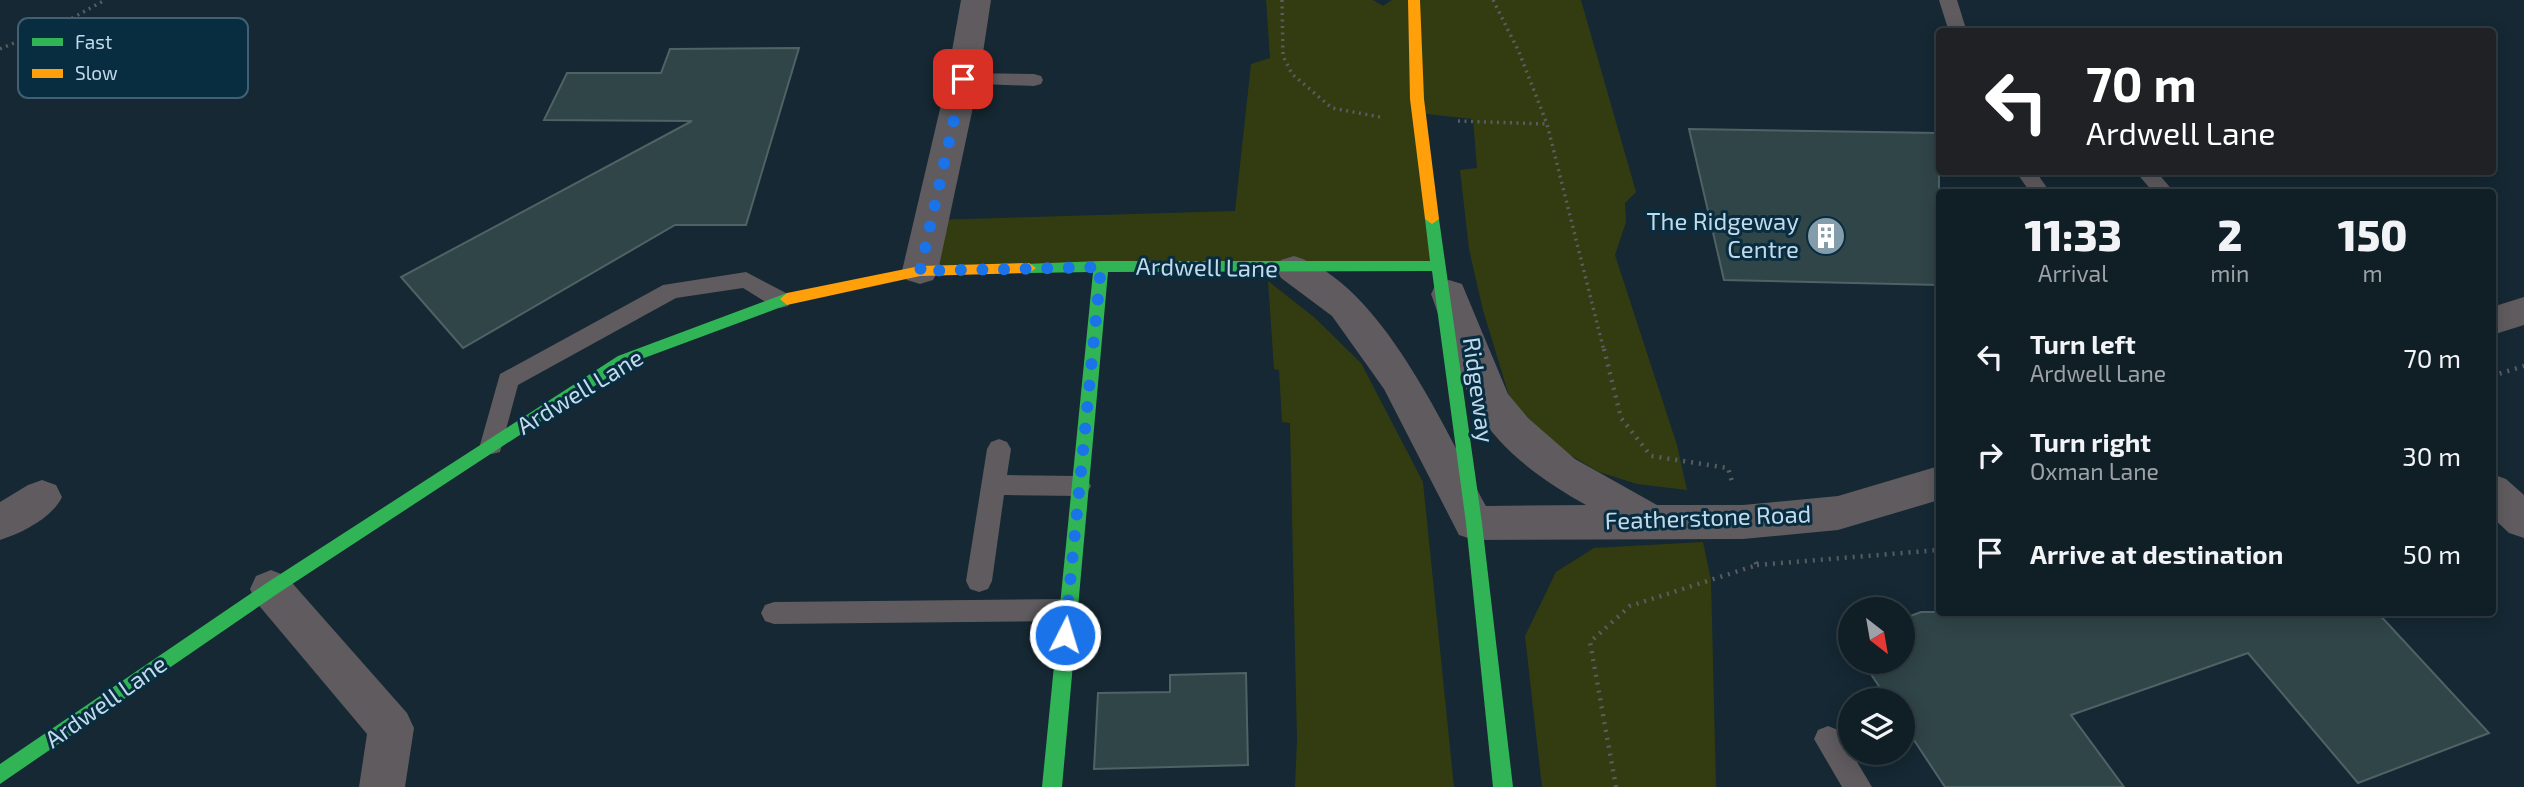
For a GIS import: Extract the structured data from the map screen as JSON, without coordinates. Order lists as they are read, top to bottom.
{
  "streets": {
    "street": ["Ardwell Lane", "Ridgeway", "Featherstone Road"]
  },
  "crossings": [
    ["Ardwell Lane", "Ridgeway"],
    ["Ardwell Lane", "Featherstone Road"],
    ["Ridgeway", "Featherstone Road"]
  ],
  "places": {
    "building": ["The Ridgeway Centre"]
  },
  "legend": ["Fast", "Slow"],
  "north": "bottom right",
  "page": {
    "turn": ["70 m", "Ardwell Lane"],
    "eta": [
      "11:33",
      "Arrival",
      "2",
      "min",
      "150",
      "m"
    ],
    "list": [
      {
        "name": "Turn left",
        "note": "Ardwell Lane",
        "value": "70 m"
      },
      {
        "name": "Turn right",
        "note": "Oxman Lane",
        "value": "30 m"
      },
      {
        "name": "Arrive at destination",
        "value": "50 m"
      }
    ]
  }
}
